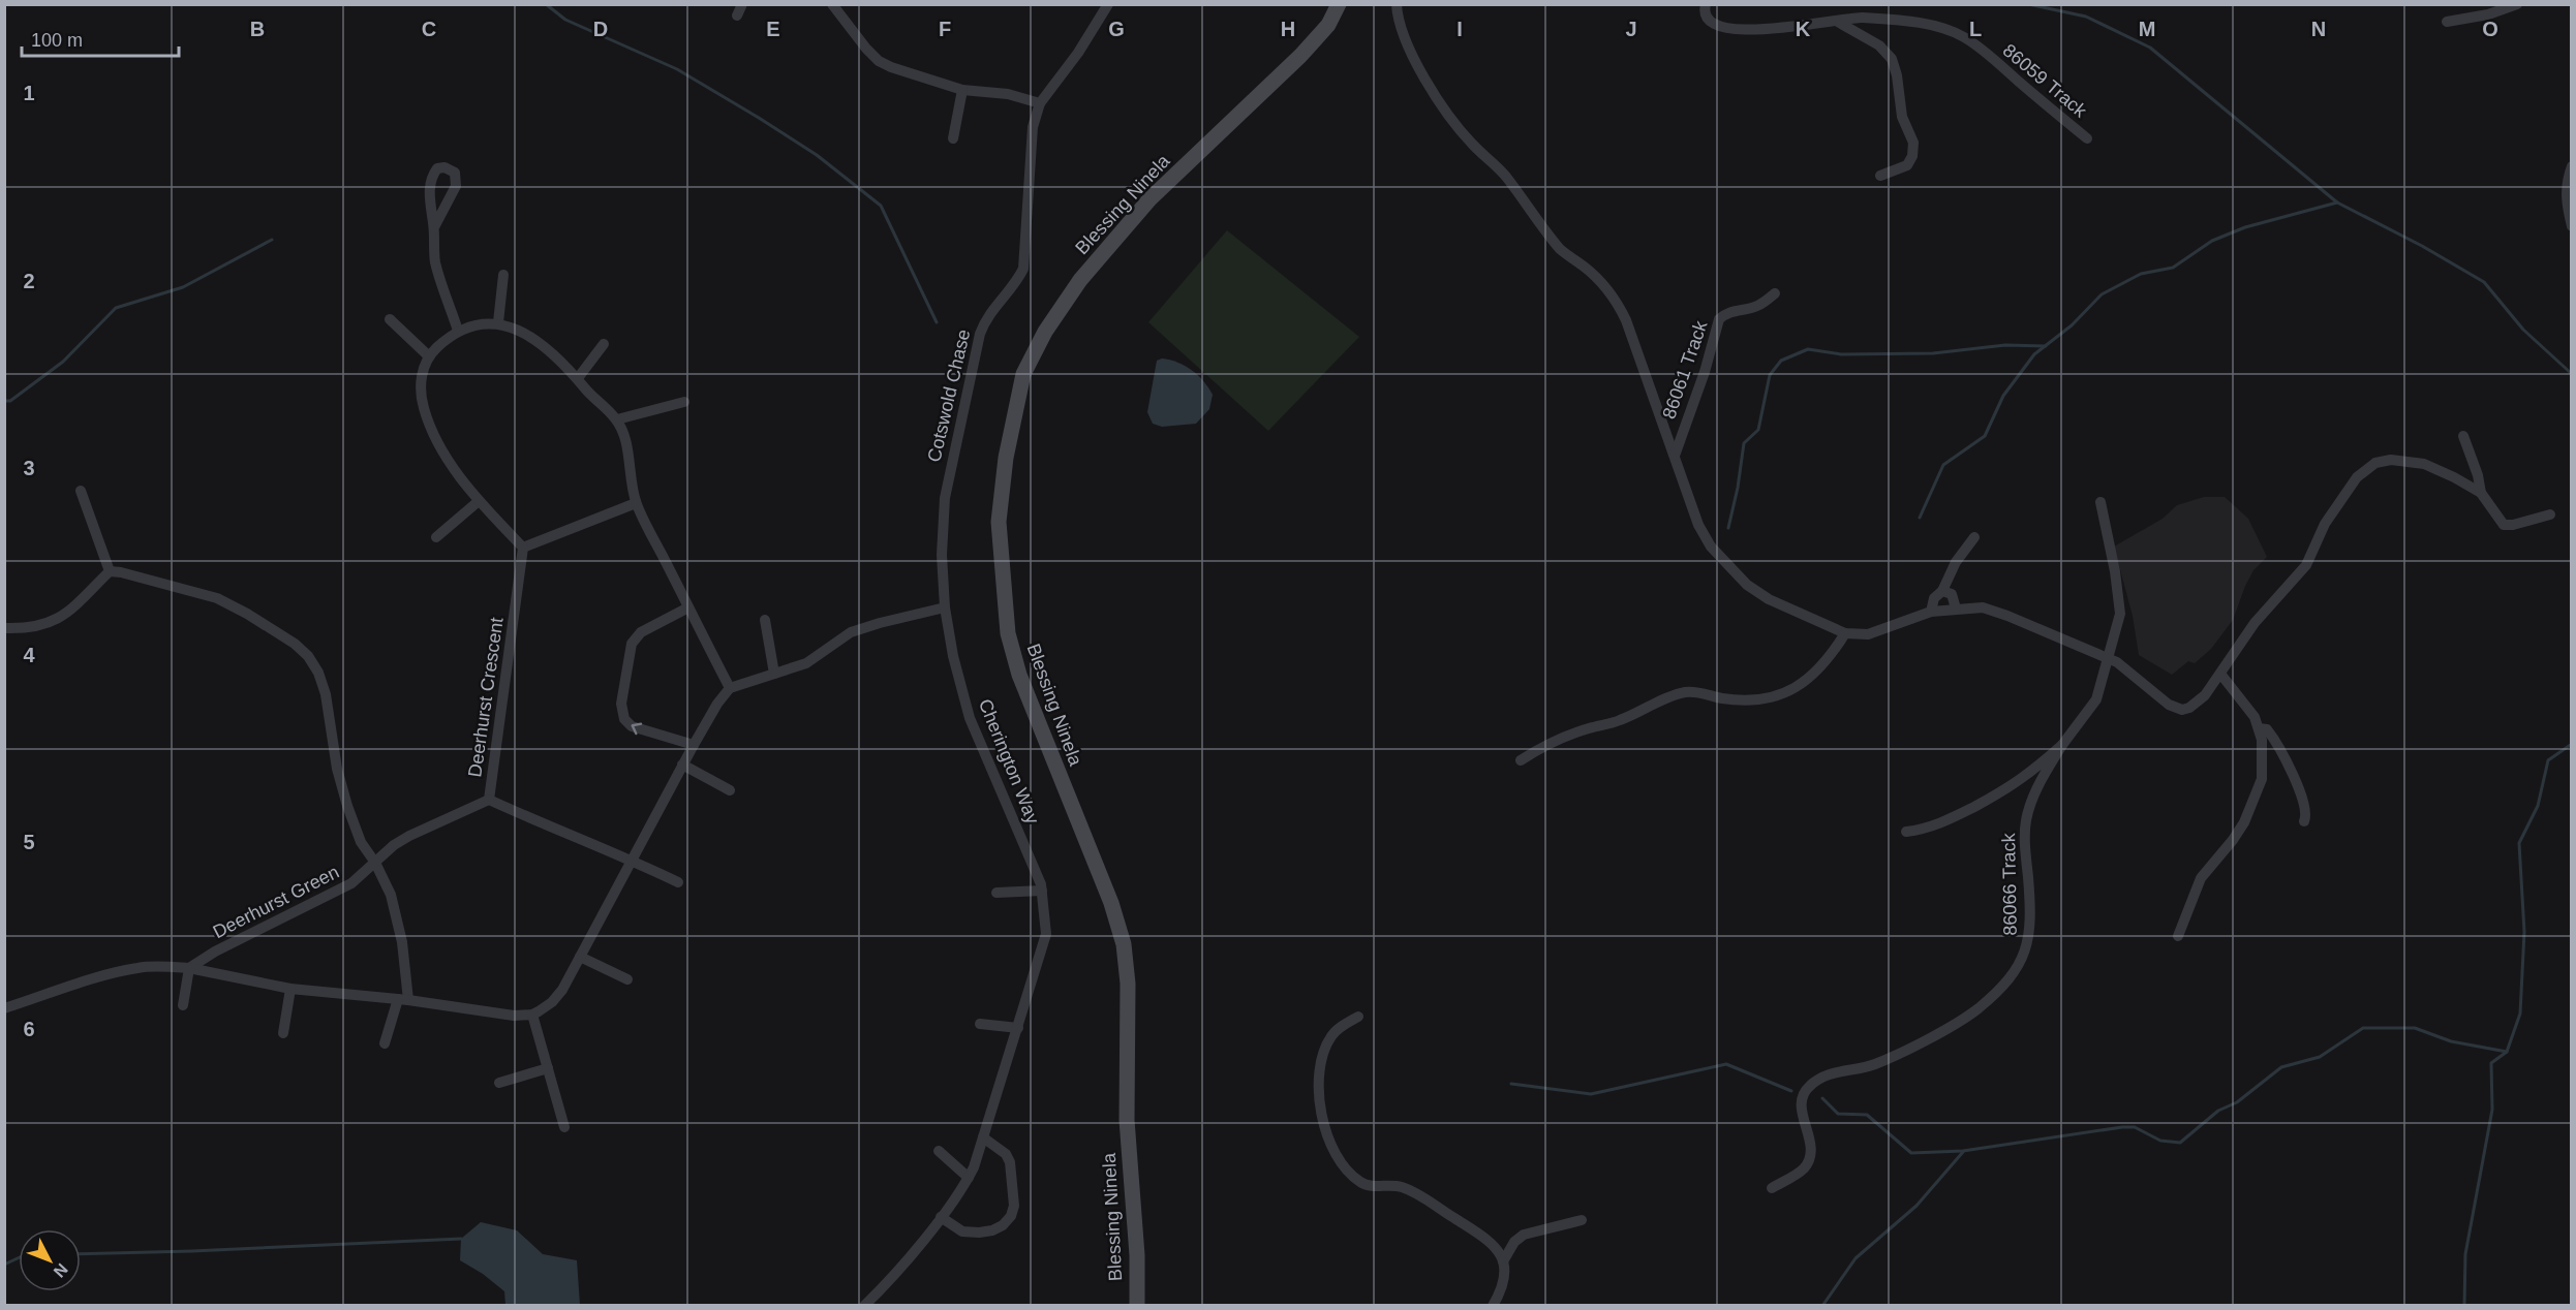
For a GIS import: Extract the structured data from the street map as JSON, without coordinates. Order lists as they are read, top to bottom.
{
  "streets": {
    "street": [
      "86059 Track",
      "Blessing Ninela",
      "86061 Track",
      "Cotswold Chase",
      "Deerhurst Crescent",
      "Cherington Way",
      "86066 Track",
      "Deerhurst Green"
    ]
  },
  "crossings": [
    ["Cotswold Chase", "Cherington Way"],
    ["Deerhurst Crescent", "Deerhurst Green"]
  ],
  "scale_bar": "100 m",
  "north": "bottom right",
  "grid": {
    "columns": [
      "B",
      "C",
      "D",
      "E",
      "F",
      "G",
      "H",
      "I",
      "J",
      "K",
      "L",
      "M",
      "N",
      "O"
    ],
    "rows": [
      "1",
      "2",
      "3",
      "4",
      "5",
      "6"
    ]
  }
}
